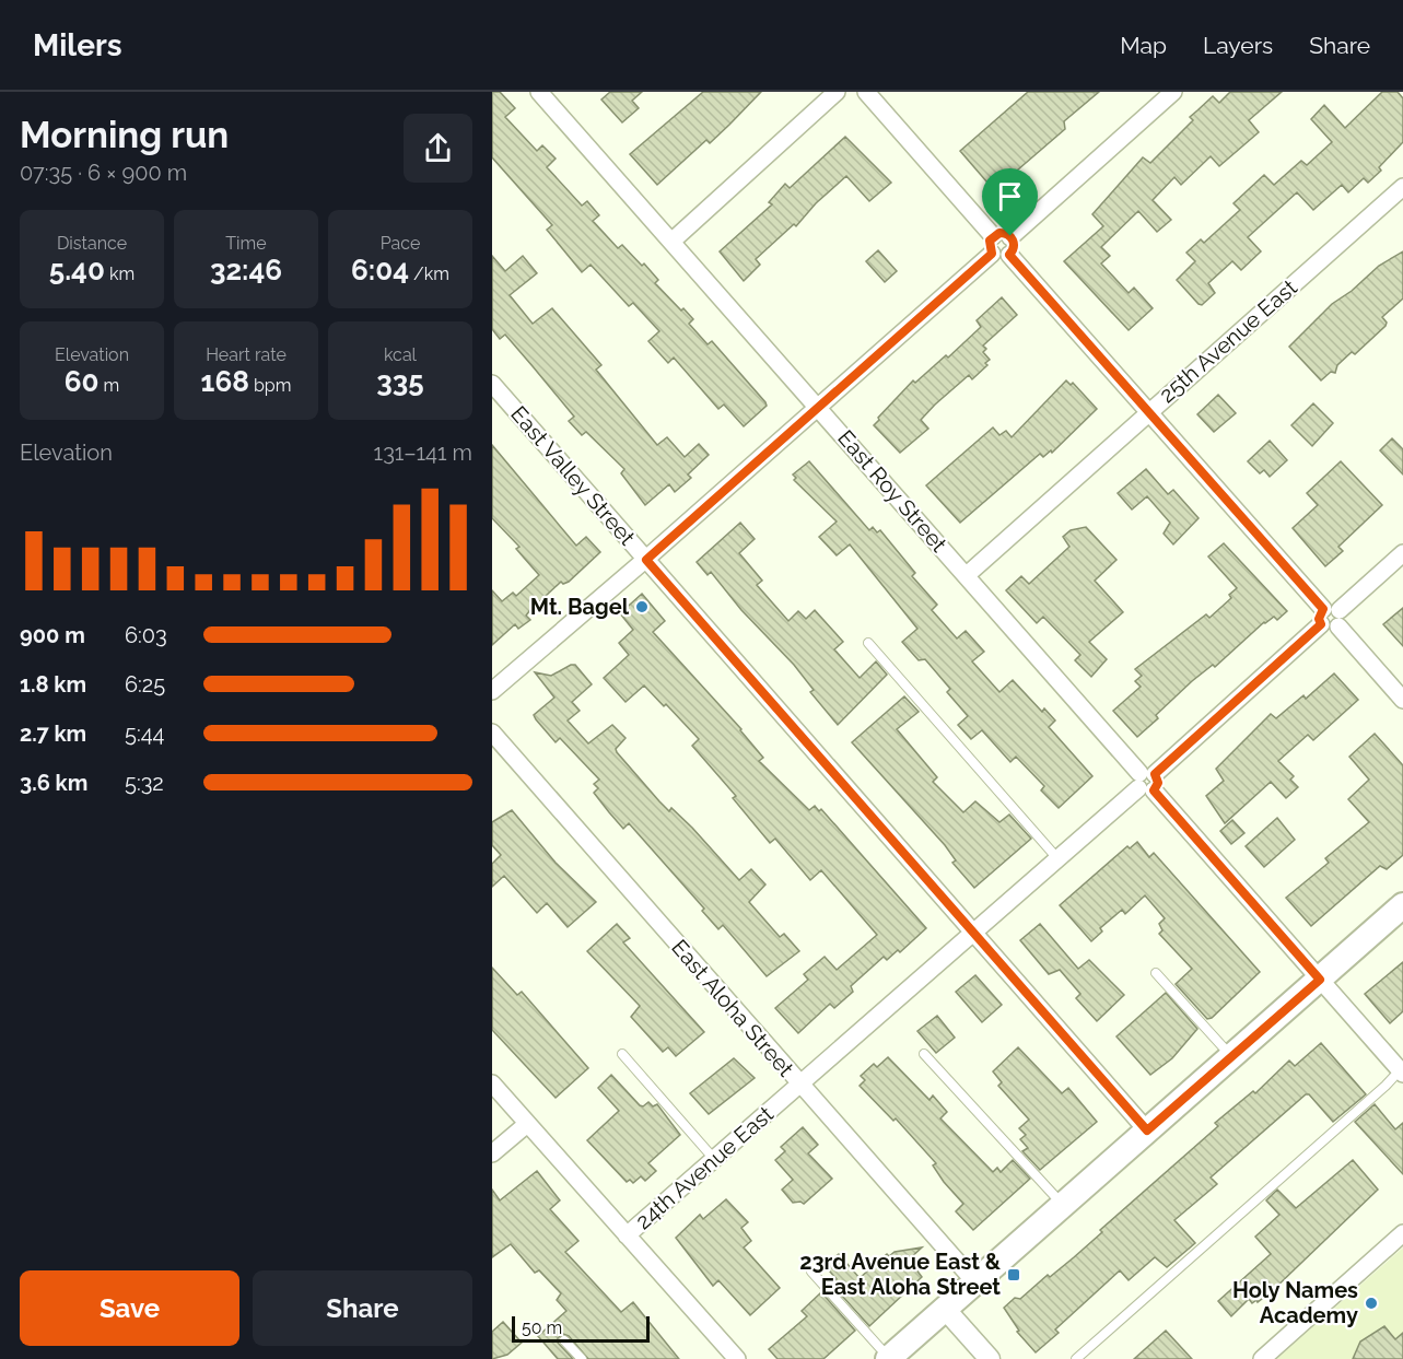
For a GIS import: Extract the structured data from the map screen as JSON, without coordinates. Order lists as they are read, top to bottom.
{
  "streets": {
    "street": [
      "25th Avenue East",
      "East Valley Street",
      "East Roy Street",
      "East Aloha Street",
      "24th Avenue East"
    ]
  },
  "crossings": [
    ["25th Avenue East", "East Roy Street"],
    ["East Valley Street", "24th Avenue East"],
    ["East Roy Street", "24th Avenue East"],
    ["East Aloha Street", "24th Avenue East"]
  ],
  "places": {
    "other": ["Mt. Bagel", "Holy Names Academy"],
    "transit": ["23rd Avenue East & East Aloha Street"]
  },
  "scale_bar": "50 m",
  "page": {
    "header": "Milers",
    "nav": ["Map", "Layers", "Share"],
    "heading": ["Morning run", "07:35 · 6 × 900 m"],
    "stats": [
      ["Distance", "5.40 km"],
      ["Time", "32:46"],
      ["Pace", "6:04 /km"],
      ["Elevation", "60 m"],
      ["Heart rate", "168 bpm"],
      ["kcal", "335"]
    ],
    "chart": ["Elevation", "131–141 m"],
    "list": [
      {
        "name": "900 m",
        "note": "6:03"
      },
      {
        "name": "1.8 km",
        "note": "6:25"
      },
      {
        "name": "2.7 km",
        "note": "5:44"
      },
      {
        "name": "3.6 km",
        "note": "5:32"
      }
    ],
    "buttons": ["Save", "Share"],
    "scale": "50 m"
  }
}
